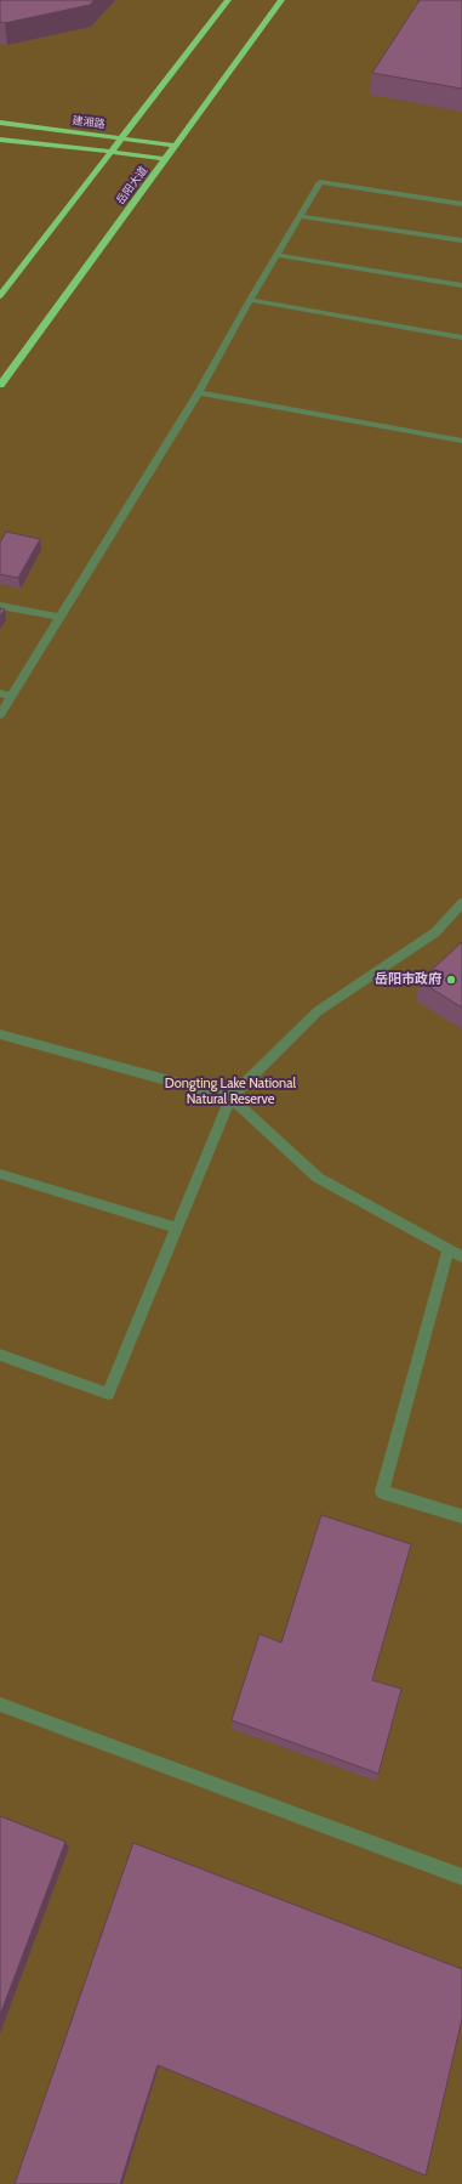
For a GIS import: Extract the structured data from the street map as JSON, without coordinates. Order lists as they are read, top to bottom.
{
  "streets": {
    "main road": ["建湘路", "岳阳大道"]
  },
  "crossings": [
    ["建湘路", "岳阳大道"]
  ],
  "parks": ["Dongting Lake National Natural Reserve"],
  "places": ["岳阳市政府"]
}
